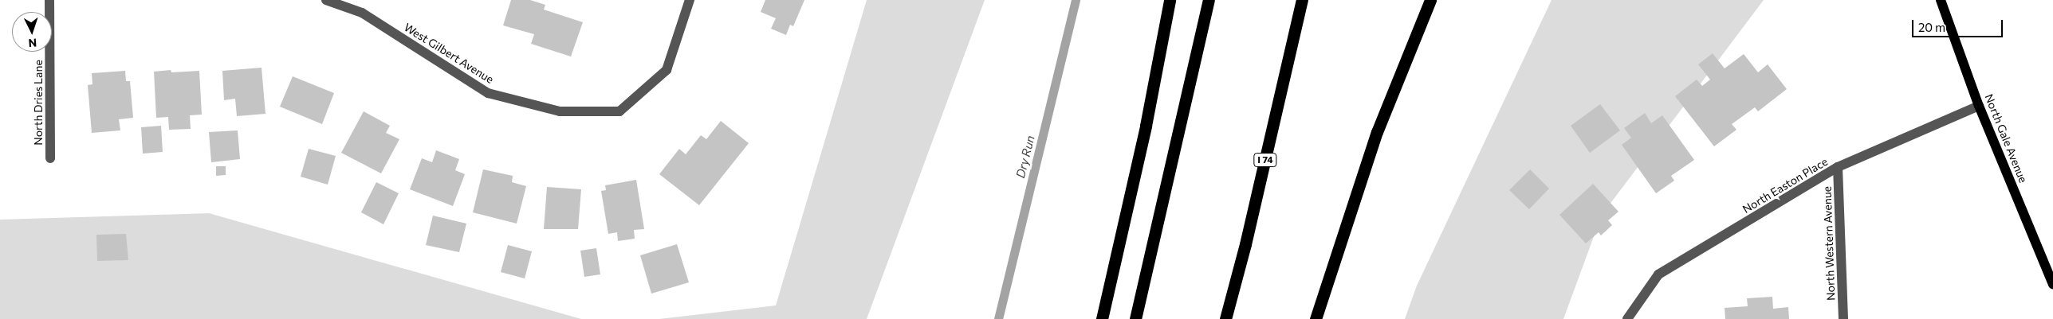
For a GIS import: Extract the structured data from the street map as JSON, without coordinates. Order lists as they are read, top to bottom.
{
  "streets": {
    "highway": ["I 74"],
    "main road": ["North Gale Avenue"],
    "street": [
      "West Gilbert Avenue",
      "North Dries Lane",
      "North Easton Place",
      "North Western Avenue"
    ]
  },
  "crossings": [
    ["North Gale Avenue", "North Easton Place"],
    ["North Easton Place", "North Western Avenue"]
  ],
  "water": ["Dry Run"],
  "scale_bar": "20 m",
  "north": "bottom"
}
